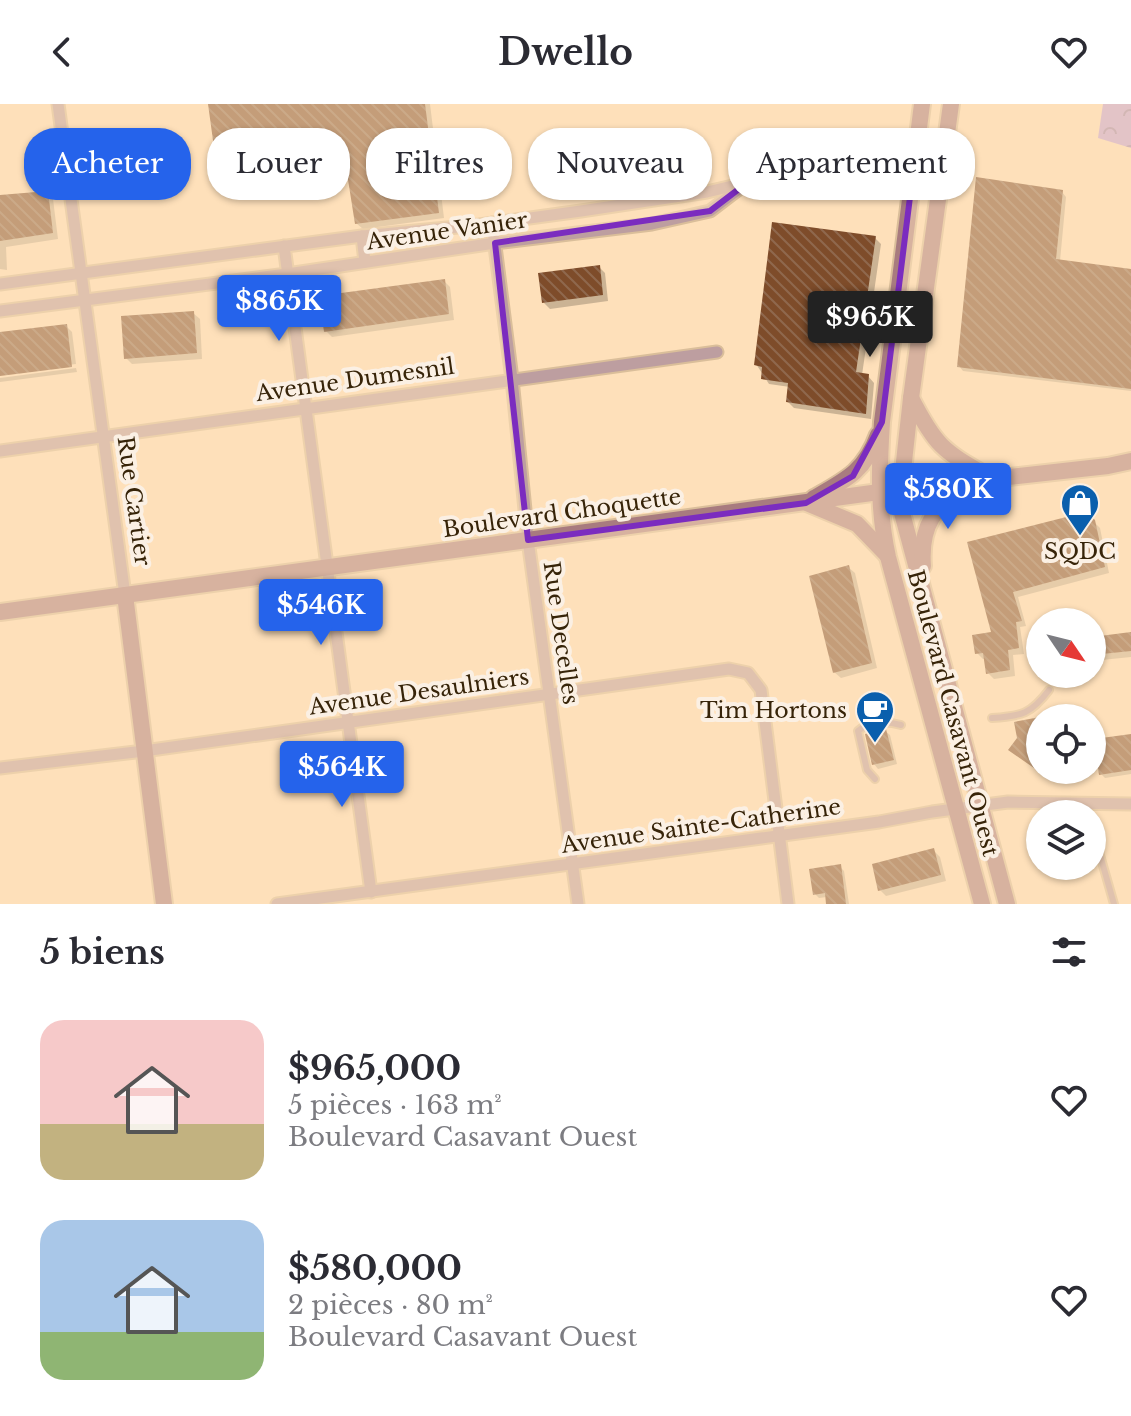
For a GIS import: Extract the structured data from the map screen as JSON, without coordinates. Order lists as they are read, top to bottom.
{
  "streets": {
    "main road": ["Rue Cartier", "Boulevard Choquette", "Boulevard Casavant Ouest"],
    "street": [
      "Avenue Vanier",
      "Avenue Dumesnil",
      "Rue Decelles",
      "Avenue Desaulniers",
      "Avenue Sainte-Catherine"
    ]
  },
  "crossings": [
    ["Avenue Vanier", "Rue Cartier"],
    ["Avenue Vanier", "Rue Decelles"],
    ["Avenue Dumesnil", "Rue Cartier"],
    ["Avenue Dumesnil", "Rue Decelles"],
    ["Rue Cartier", "Boulevard Choquette"],
    ["Rue Cartier", "Avenue Desaulniers"],
    ["Boulevard Choquette", "Rue Decelles"],
    ["Boulevard Choquette", "Boulevard Casavant Ouest"],
    ["Rue Decelles", "Avenue Desaulniers"],
    ["Rue Decelles", "Avenue Sainte-Catherine"],
    ["Avenue Desaulniers", "Avenue Sainte-Catherine"],
    ["Boulevard Casavant Ouest", "Avenue Sainte-Catherine"]
  ],
  "places": {
    "shop": ["SQDC"],
    "cafe": ["Tim Hortons"]
  },
  "north": "bottom right",
  "page": {
    "header": "Dwello",
    "chip": [
      "Acheter",
      "Louer",
      "Filtres",
      "Nouveau",
      "Appartement"
    ],
    "price": [
      "$865K",
      "$965K",
      "$580K",
      "$546K",
      "$564K"
    ],
    "heading": "5 biens",
    "list": [
      {
        "name": "$965,000",
        "note": "5 pièces · 163 m² · Boulevard Casavant Ouest"
      },
      {
        "name": "$580,000",
        "note": "2 pièces · 80 m² · Boulevard Casavant Ouest"
      }
    ]
  }
}
